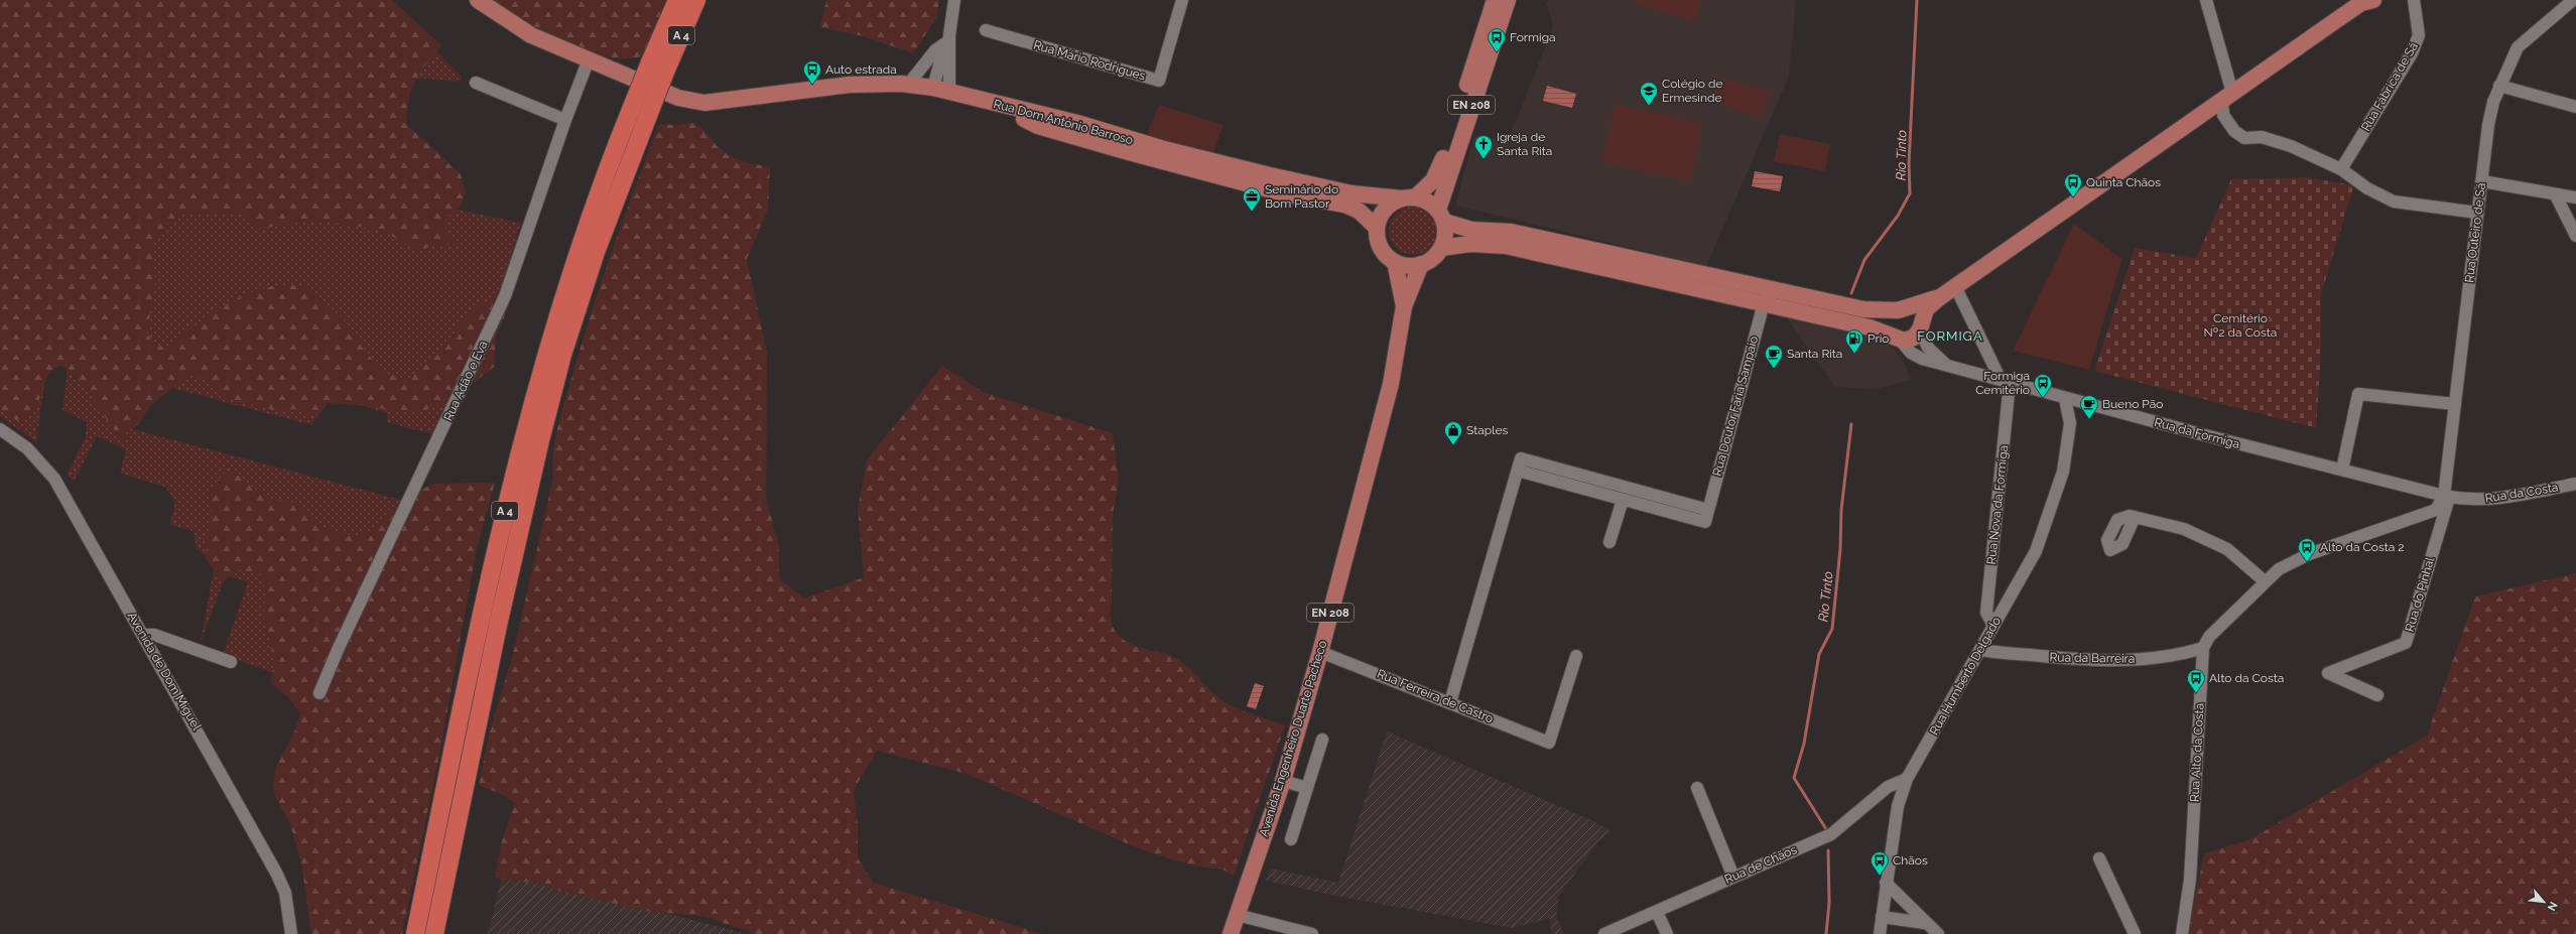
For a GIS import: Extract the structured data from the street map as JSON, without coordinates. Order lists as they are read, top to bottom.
{
  "streets": {
    "highway": ["A 4"],
    "main road": ["EN 208", "Rua Dom António Barroso", "Avenida Engenheiro Duarte Pacheco"],
    "street": [
      "Rua Mário Rodrigues",
      "Rua Fábrica de Sá",
      "Rua Outeiro de Sá",
      "Rua Adão e Eva",
      "Rua Doutor Faria Sampaio",
      "Rua da Formiga",
      "Rua da Costa",
      "Rua Nova da Formiga",
      "Rua do Pinhal",
      "Rua da Barreira",
      "Avenida de Dom Miguel",
      "Rua Humberto Delgado",
      "Rua Ferreira de Castro",
      "Rua Alto da Costa",
      "Rua de Chãos"
    ]
  },
  "crossings": [
    ["EN 208", "Rua Dom António Barroso"],
    ["EN 208", "Avenida Engenheiro Duarte Pacheco"],
    ["Rua Dom António Barroso", "Avenida Engenheiro Duarte Pacheco"],
    ["Rua Outeiro de Sá", "Rua da Formiga"],
    ["Rua Outeiro de Sá", "Rua da Costa"],
    ["Rua Outeiro de Sá", "Rua do Pinhal"],
    ["Rua da Formiga", "Rua da Costa"],
    ["Rua da Formiga", "Rua Nova da Formiga"],
    ["Rua da Formiga", "Rua do Pinhal"],
    ["Rua da Formiga", "Rua Humberto Delgado"],
    ["Rua da Costa", "Rua do Pinhal"],
    ["Rua Nova da Formiga", "Rua Humberto Delgado"],
    ["Rua da Barreira", "Rua Humberto Delgado"],
    ["Rua da Barreira", "Rua Alto da Costa"],
    ["Rua Humberto Delgado", "Rua de Chãos"],
    ["Rua Ferreira de Castro", "Avenida Engenheiro Duarte Pacheco"]
  ],
  "districts": ["FORMIGA"],
  "water": ["Rio Tinto"],
  "parks": ["Cemitério Nº2 da Costa"],
  "places": {
    "bus stop": [
      "Formiga",
      "Auto estrada",
      "Quinta Chãos",
      "Formiga Cemitério",
      "Alto da Costa 2",
      "Alto da Costa",
      "Chãos"
    ],
    "school or university": ["Colégio de Ermesinde"],
    "church": ["Igreja de Santa Rita"],
    "office": ["Seminário do Bom Pastor"],
    "fuel station": ["Prio"],
    "cafe": ["Santa Rita", "Bueno Pão"],
    "shop": ["Staples"]
  },
  "north": "bottom right"
}
